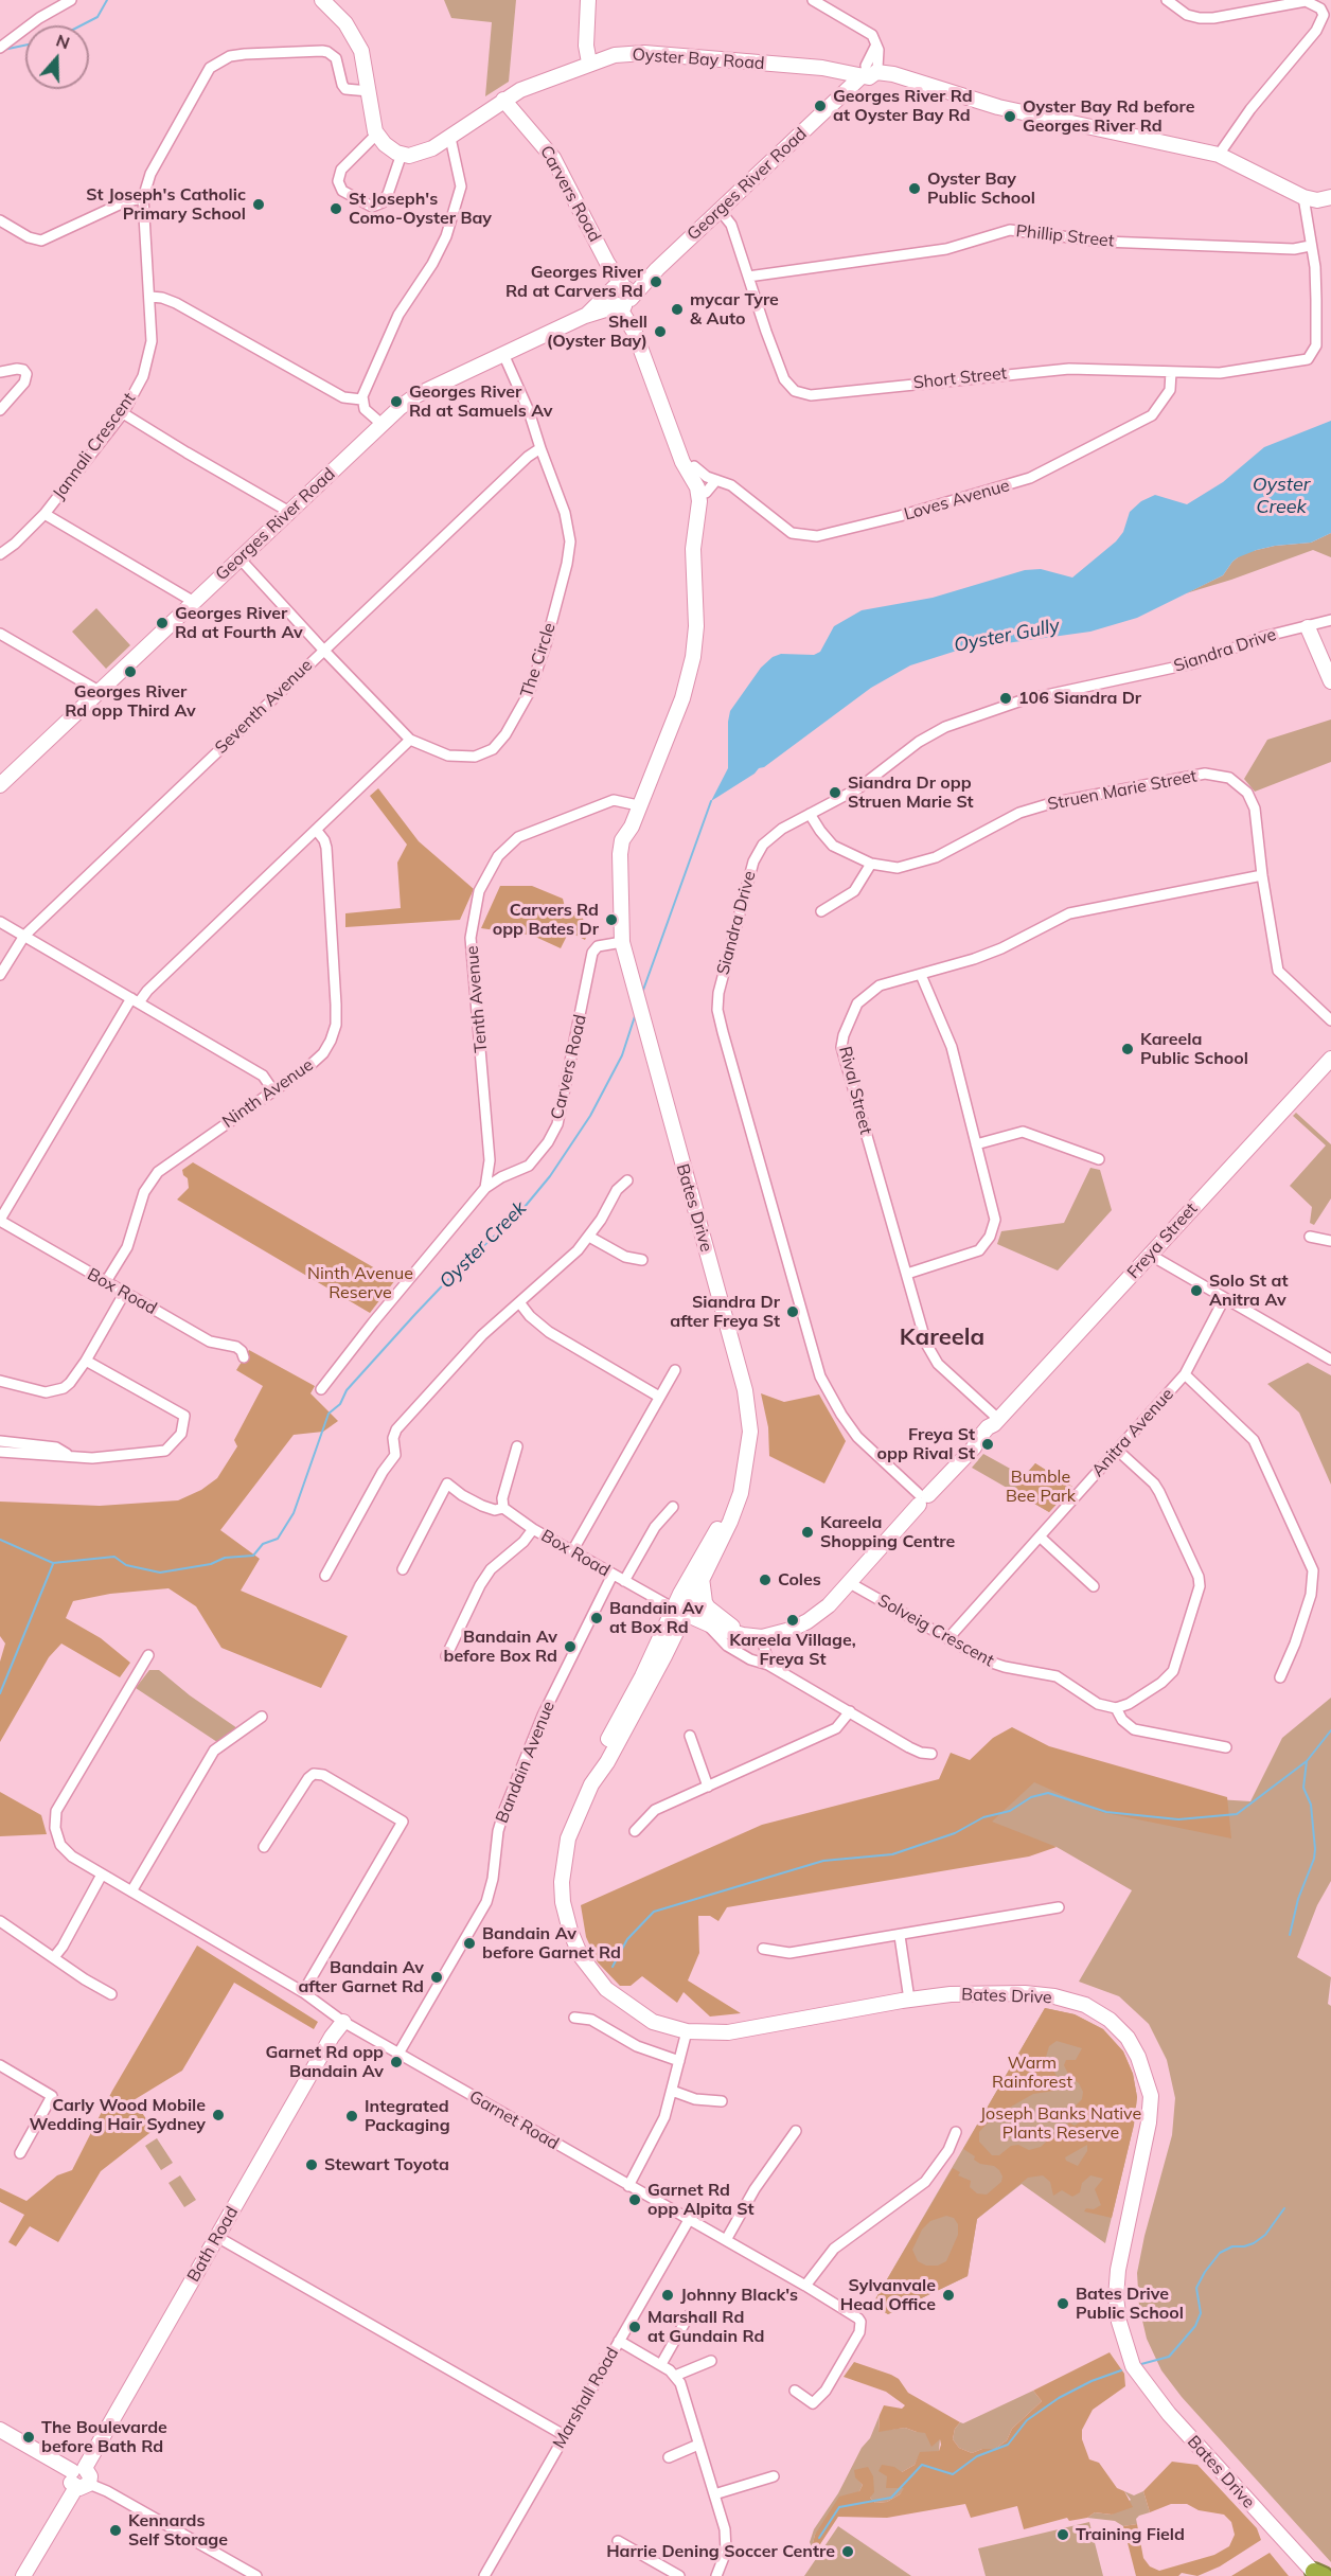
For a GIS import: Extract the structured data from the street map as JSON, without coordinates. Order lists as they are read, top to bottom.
{
  "streets": {
    "street": [
      "Oyster Bay Road",
      "Georges River Road",
      "Carvers Road",
      "Phillip Street",
      "Short Street",
      "Jannali Crescent",
      "Loves Avenue",
      "Siandra Drive",
      "The Circle",
      "Seventh Avenue",
      "Struen Marie Street",
      "Tenth Avenue",
      "Rival Street",
      "Ninth Avenue",
      "Bates Drive",
      "Freya Street",
      "Box Road",
      "Anitra Avenue",
      "Solveig Crescent",
      "Bandain Avenue",
      "Garnet Road",
      "Bath Road",
      "Marshall Road"
    ]
  },
  "crossings": [
    ["Oyster Bay Road", "Georges River Road"],
    ["Oyster Bay Road", "Carvers Road"],
    ["Georges River Road", "Carvers Road"],
    ["Georges River Road", "Short Street"],
    ["Georges River Road", "The Circle"],
    ["Carvers Road", "Loves Avenue"],
    ["Carvers Road", "Tenth Avenue"],
    ["Carvers Road", "Bates Drive"],
    ["Phillip Street", "Short Street"],
    ["Short Street", "Loves Avenue"],
    ["Siandra Drive", "Struen Marie Street"],
    ["Siandra Drive", "Freya Street"],
    ["The Circle", "Seventh Avenue"],
    ["Struen Marie Street", "Rival Street"],
    ["Rival Street", "Freya Street"],
    ["Ninth Avenue", "Box Road"],
    ["Bates Drive", "Box Road"],
    ["Freya Street", "Box Road"],
    ["Freya Street", "Solveig Crescent"],
    ["Box Road", "Bandain Avenue"],
    ["Anitra Avenue", "Solveig Crescent"],
    ["Bandain Avenue", "Garnet Road"],
    ["Garnet Road", "Bath Road"],
    ["Garnet Road", "Marshall Road"]
  ],
  "districts": ["Kareela"],
  "water": ["Oyster Creek", "Oyster Gully"],
  "parks": [
    "Ninth Avenue Reserve",
    "Bumble Bee Park",
    "Warm Rainforest",
    "Joseph Banks Native Plants Reserve"
  ],
  "places": [
    "Georges River Rd at Oyster Bay Rd",
    "Oyster Bay Rd before Georges River Rd",
    "Oyster Bay Public School",
    "St Joseph's Catholic Primary School",
    "St Joseph's Como-Oyster Bay",
    "Georges River Rd at Carvers Rd",
    "mycar Tyre & Auto",
    "Shell (Oyster Bay)",
    "Georges River Rd at Samuels Av",
    "Georges River Rd at Fourth Av",
    "Georges River Rd opp Third Av",
    "106 Siandra Dr",
    "Siandra Dr opp Struen Marie St",
    "Carvers Rd opp Bates Dr",
    "Kareela Public School",
    "Solo St at Anitra Av",
    "Siandra Dr after Freya St",
    "Freya St opp Rival St",
    "Kareela Shopping Centre",
    "Coles",
    "Bandain Av at Box Rd",
    "Kareela Village, Freya St",
    "Bandain Av before Box Rd",
    "Bandain Av before Garnet Rd",
    "Bandain Av after Garnet Rd",
    "Garnet Rd opp Bandain Av",
    "Carly Wood Mobile Wedding Hair Sydney",
    "Integrated Packaging",
    "Stewart Toyota",
    "Garnet Rd opp Alpita St",
    "Johnny Black's",
    "Sylvanvale Head Office",
    "Bates Drive Public School",
    "Marshall Rd at Gundain Rd",
    "The Boulevarde before Bath Rd",
    "Kennards Self Storage",
    "Training Field",
    "Harrie Dening Soccer Centre"
  ],
  "north": "top"
}
